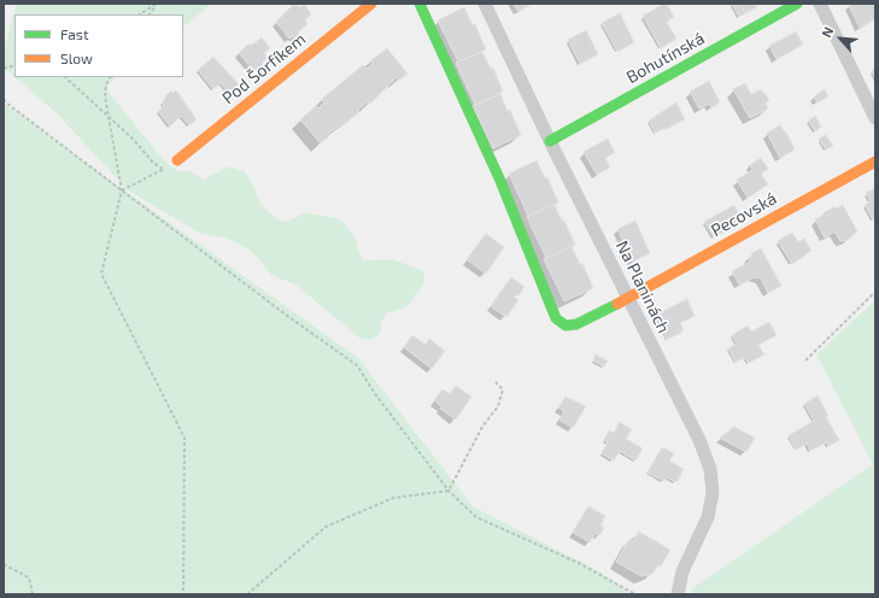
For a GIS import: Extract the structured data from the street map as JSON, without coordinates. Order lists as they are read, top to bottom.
{
  "streets": {
    "street": [
      "Bohutínská",
      "Pod Šorfíkem",
      "Pecovská",
      "Na Planinách"
    ]
  },
  "crossings": [
    ["Bohutínská", "Na Planinách"],
    ["Pecovská", "Na Planinách"]
  ],
  "legend": ["Fast", "Slow"],
  "north": "top left"
}
